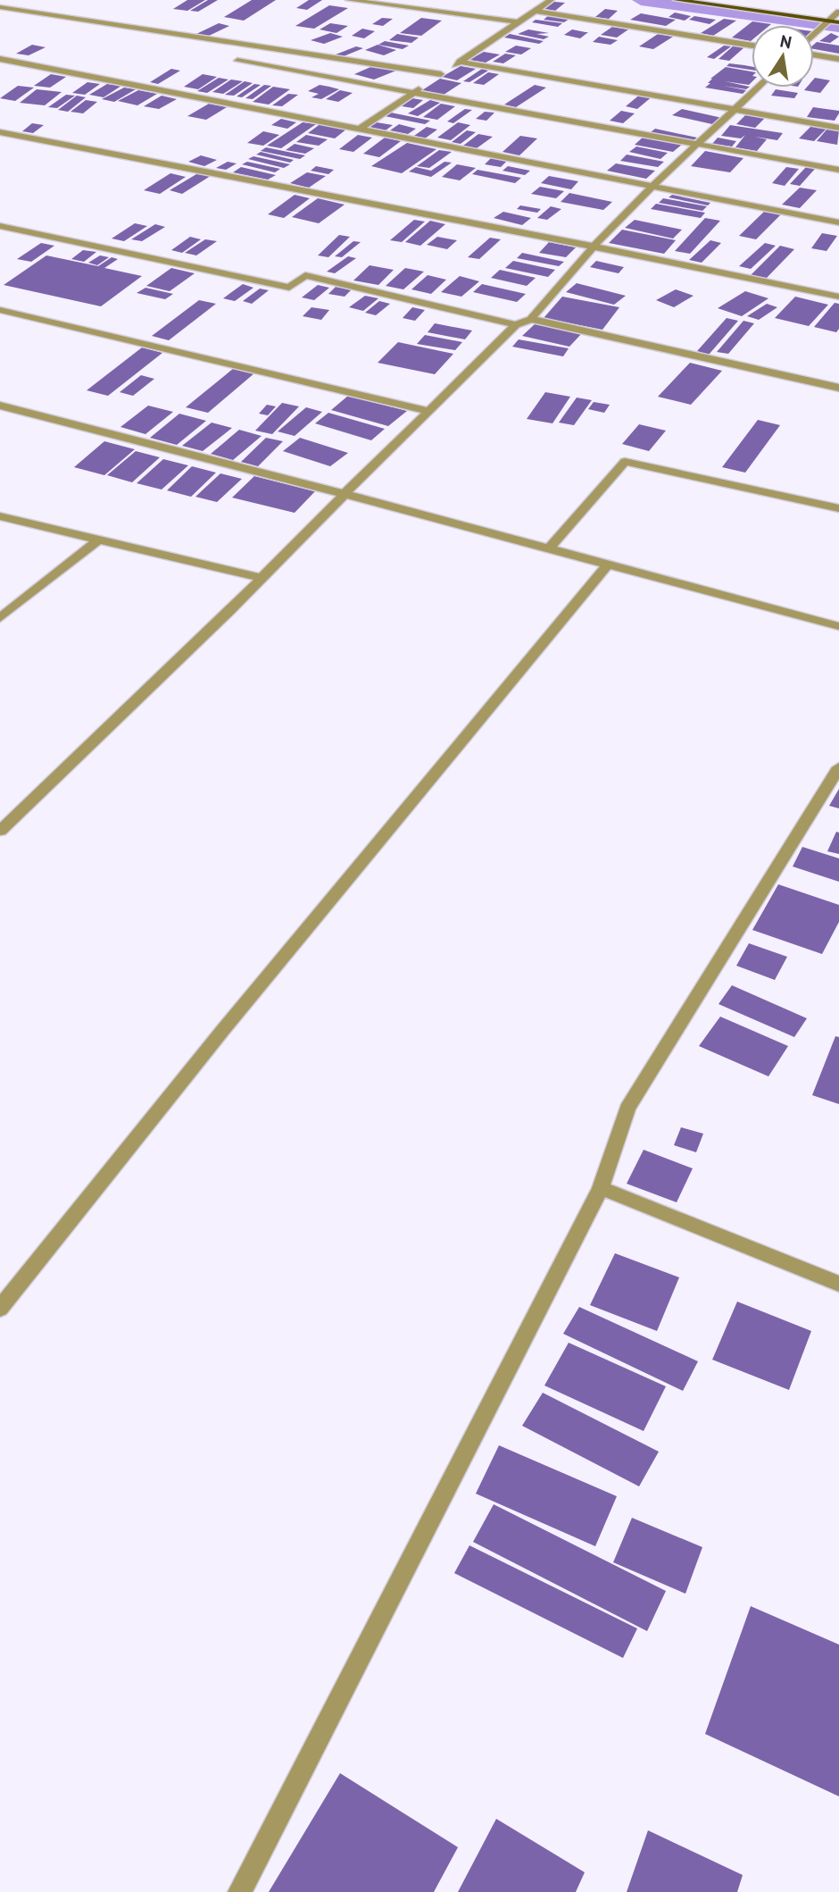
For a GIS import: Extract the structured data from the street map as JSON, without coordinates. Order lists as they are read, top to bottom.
{
  "north": "top"
}
